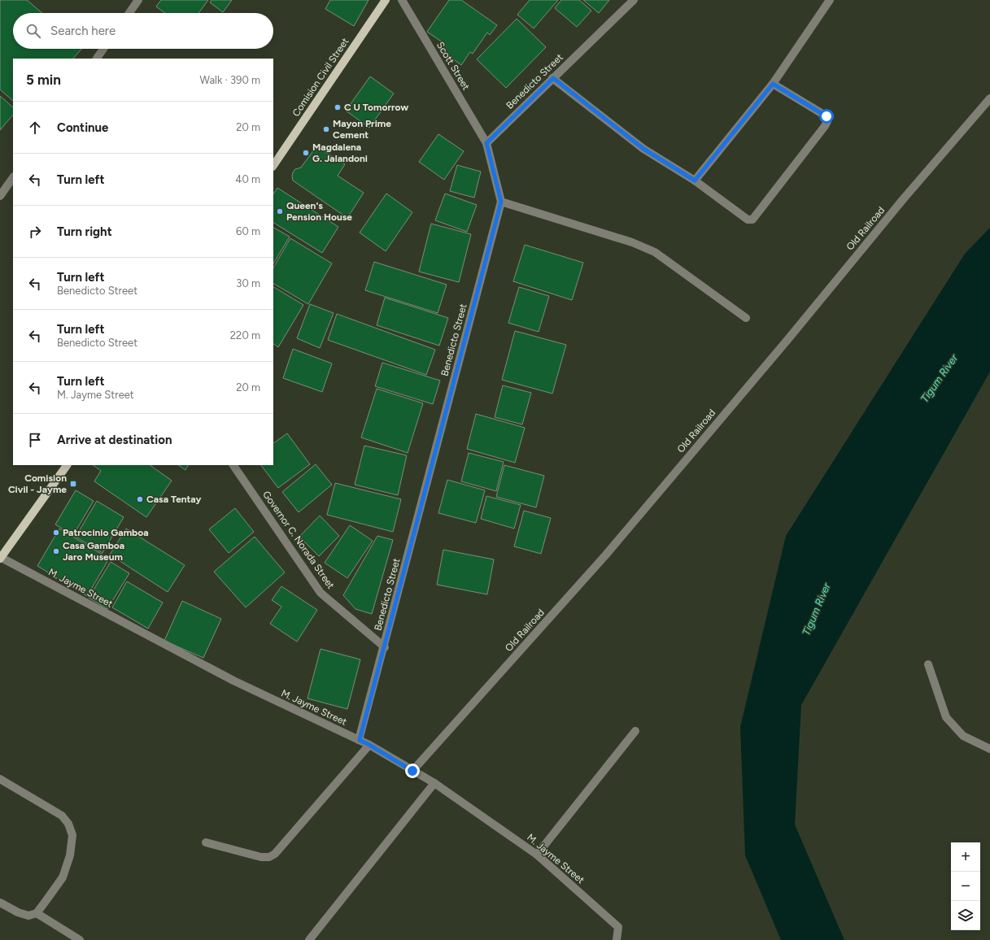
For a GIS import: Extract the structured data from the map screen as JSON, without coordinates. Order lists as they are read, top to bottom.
{
  "streets": {
    "main road": ["Comision Civil Street"],
    "street": [
      "Scott Street",
      "Benedicto Street",
      "Old Railroad",
      "Governor C. Norada Street",
      "M. Jayme Street"
    ]
  },
  "crossings": [
    ["Scott Street", "Benedicto Street"],
    ["Benedicto Street", "Governor C. Norada Street"],
    ["Benedicto Street", "M. Jayme Street"],
    ["Old Railroad", "M. Jayme Street"]
  ],
  "water": ["Tigum River"],
  "places": {
    "other": [
      "C U Tomorrow",
      "Mayon Prime Cement",
      "Magdalena G. Jalandoni",
      "Queen's Pension House",
      "Casa Tentay",
      "Patrocinio Gamboa",
      "Casa Gamboa Jaro Museum"
    ],
    "transit": ["Comision Civil - Jayme"]
  },
  "page": {
    "search": "Search here",
    "heading": ["5 min", "Walk · 390 m"],
    "list": [
      ["Continue", "20 m"],
      ["Turn left", "40 m"],
      ["Turn right", "60 m"],
      ["Turn left", "Benedicto Street", "30 m"],
      ["Turn left", "Benedicto Street", "220 m"],
      ["Turn left", "M. Jayme Street", "20 m"],
      "Arrive at destination"
    ],
    "map_buttons": ["+", "−"]
  }
}
